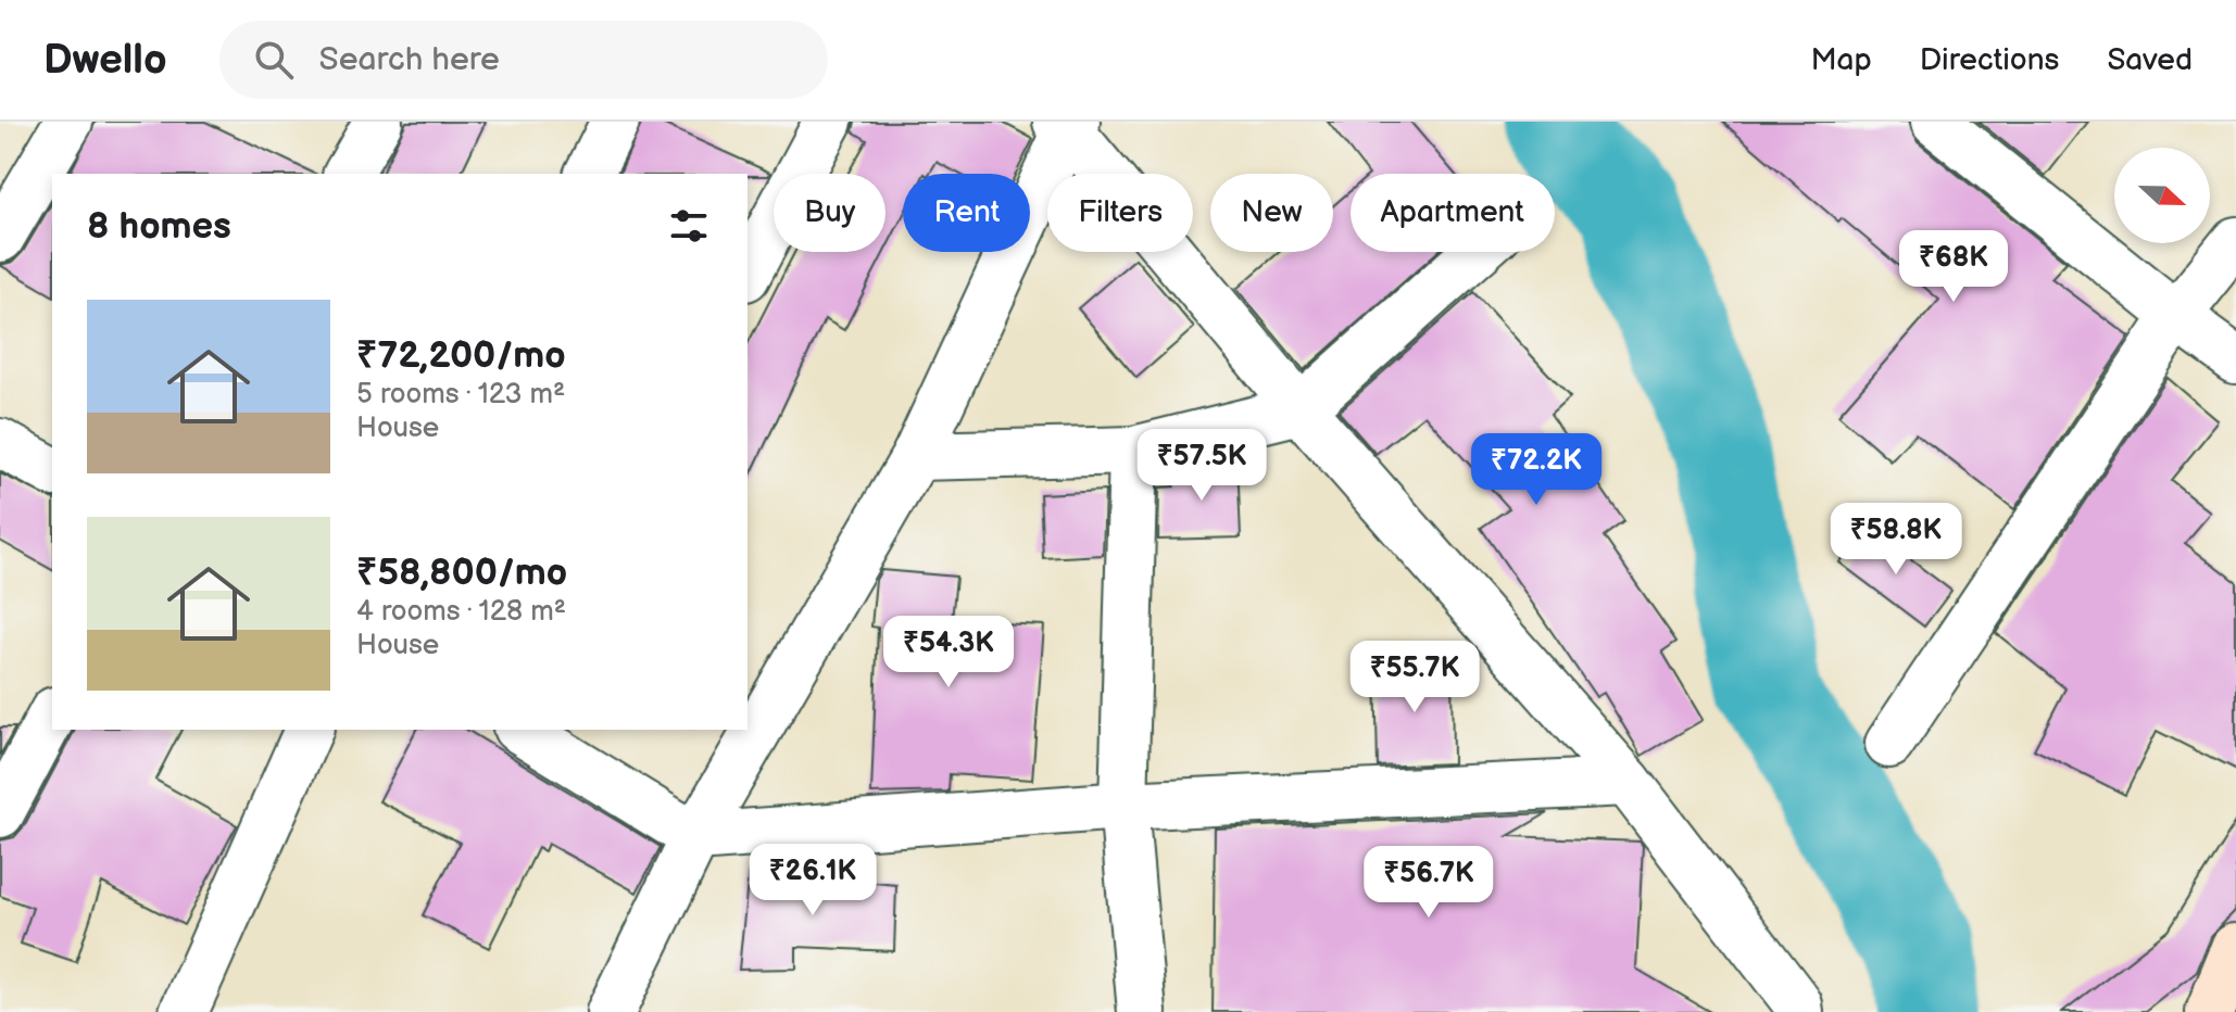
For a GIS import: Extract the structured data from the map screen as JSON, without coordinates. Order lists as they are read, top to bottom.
{
  "north": "right",
  "page": {
    "header": "Dwello",
    "search": "Search here",
    "nav": ["Map", "Directions", "Saved"],
    "chip": [
      "Buy",
      "Rent",
      "Filters",
      "New",
      "Apartment"
    ],
    "heading": "8 homes",
    "price": [
      "₹68K",
      "₹57.5K",
      "₹72.2K",
      "₹58.8K",
      "₹54.3K",
      "₹55.7K",
      "₹26.1K",
      "₹56.7K"
    ],
    "list": [
      {
        "name": "₹72,200/mo",
        "note": "5 rooms · 123 m² · House"
      },
      {
        "name": "₹58,800/mo",
        "note": "4 rooms · 128 m² · House"
      }
    ]
  }
}
